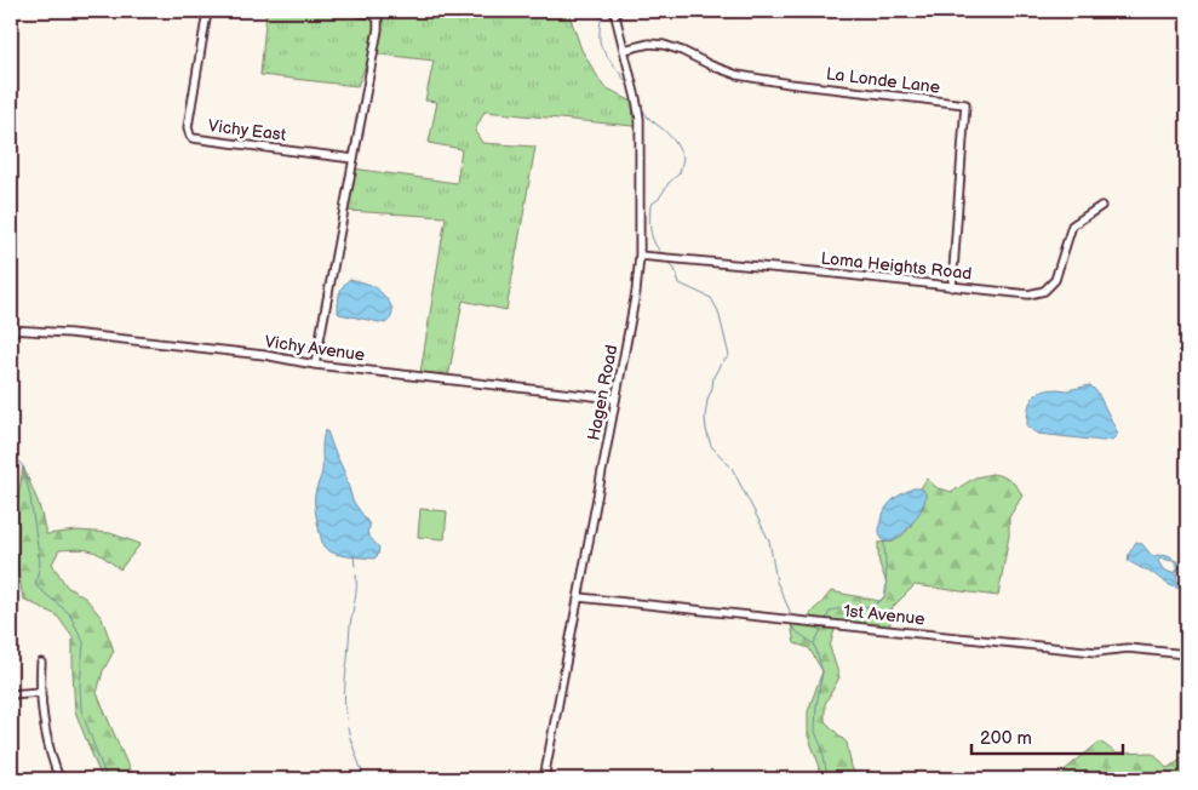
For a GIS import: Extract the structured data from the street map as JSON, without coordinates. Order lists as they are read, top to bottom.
{
  "streets": {
    "street": [
      "La Londe Lane",
      "Vichy East",
      "Loma Heights Road",
      "Vichy Avenue",
      "Hagen Road",
      "1st Avenue"
    ]
  },
  "crossings": [
    ["La Londe Lane", "Loma Heights Road"],
    ["La Londe Lane", "Hagen Road"],
    ["Loma Heights Road", "Hagen Road"],
    ["Vichy Avenue", "Hagen Road"],
    ["Hagen Road", "1st Avenue"]
  ],
  "scale_bar": "200 m"
}
